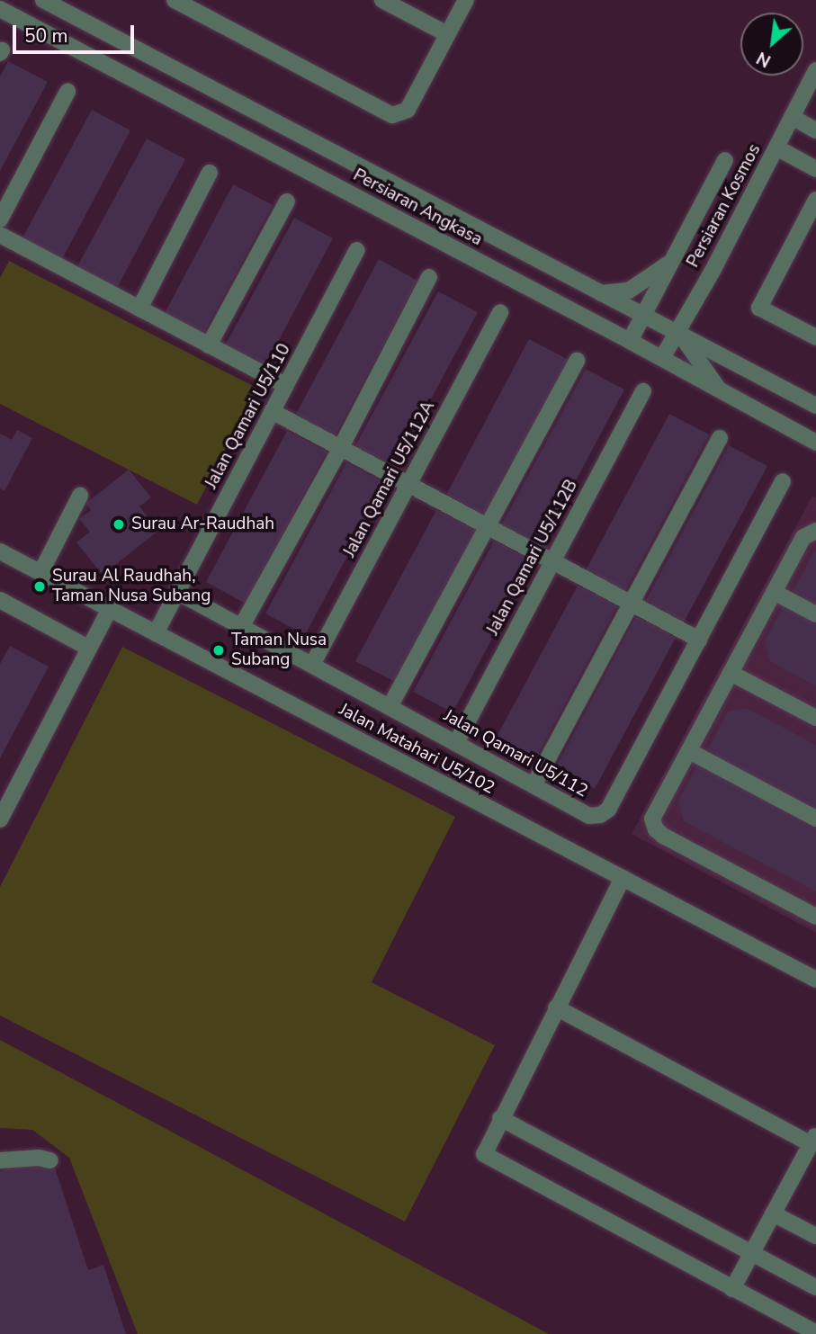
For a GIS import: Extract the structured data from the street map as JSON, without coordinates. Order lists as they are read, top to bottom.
{
  "streets": {
    "street": [
      "Persiaran Kosmos",
      "Persiaran Angkasa",
      "Jalan Qamari U5/110",
      "Jalan Qamari U5/112A",
      "Jalan Qamari U5/112B",
      "Jalan Matahari U5/102",
      "Jalan Qamari U5/112"
    ]
  },
  "crossings": [
    ["Persiaran Kosmos", "Persiaran Angkasa"],
    ["Jalan Qamari U5/110", "Jalan Matahari U5/102"],
    ["Jalan Qamari U5/110", "Jalan Qamari U5/112"],
    ["Jalan Qamari U5/112A", "Jalan Qamari U5/112"],
    ["Jalan Qamari U5/112B", "Jalan Qamari U5/112"]
  ],
  "places": ["Surau Ar-Raudhah", "Surau Al Raudhah, Taman Nusa Subang", "Taman Nusa Subang"],
  "scale_bar": "50 m",
  "north": "bottom left"
}
